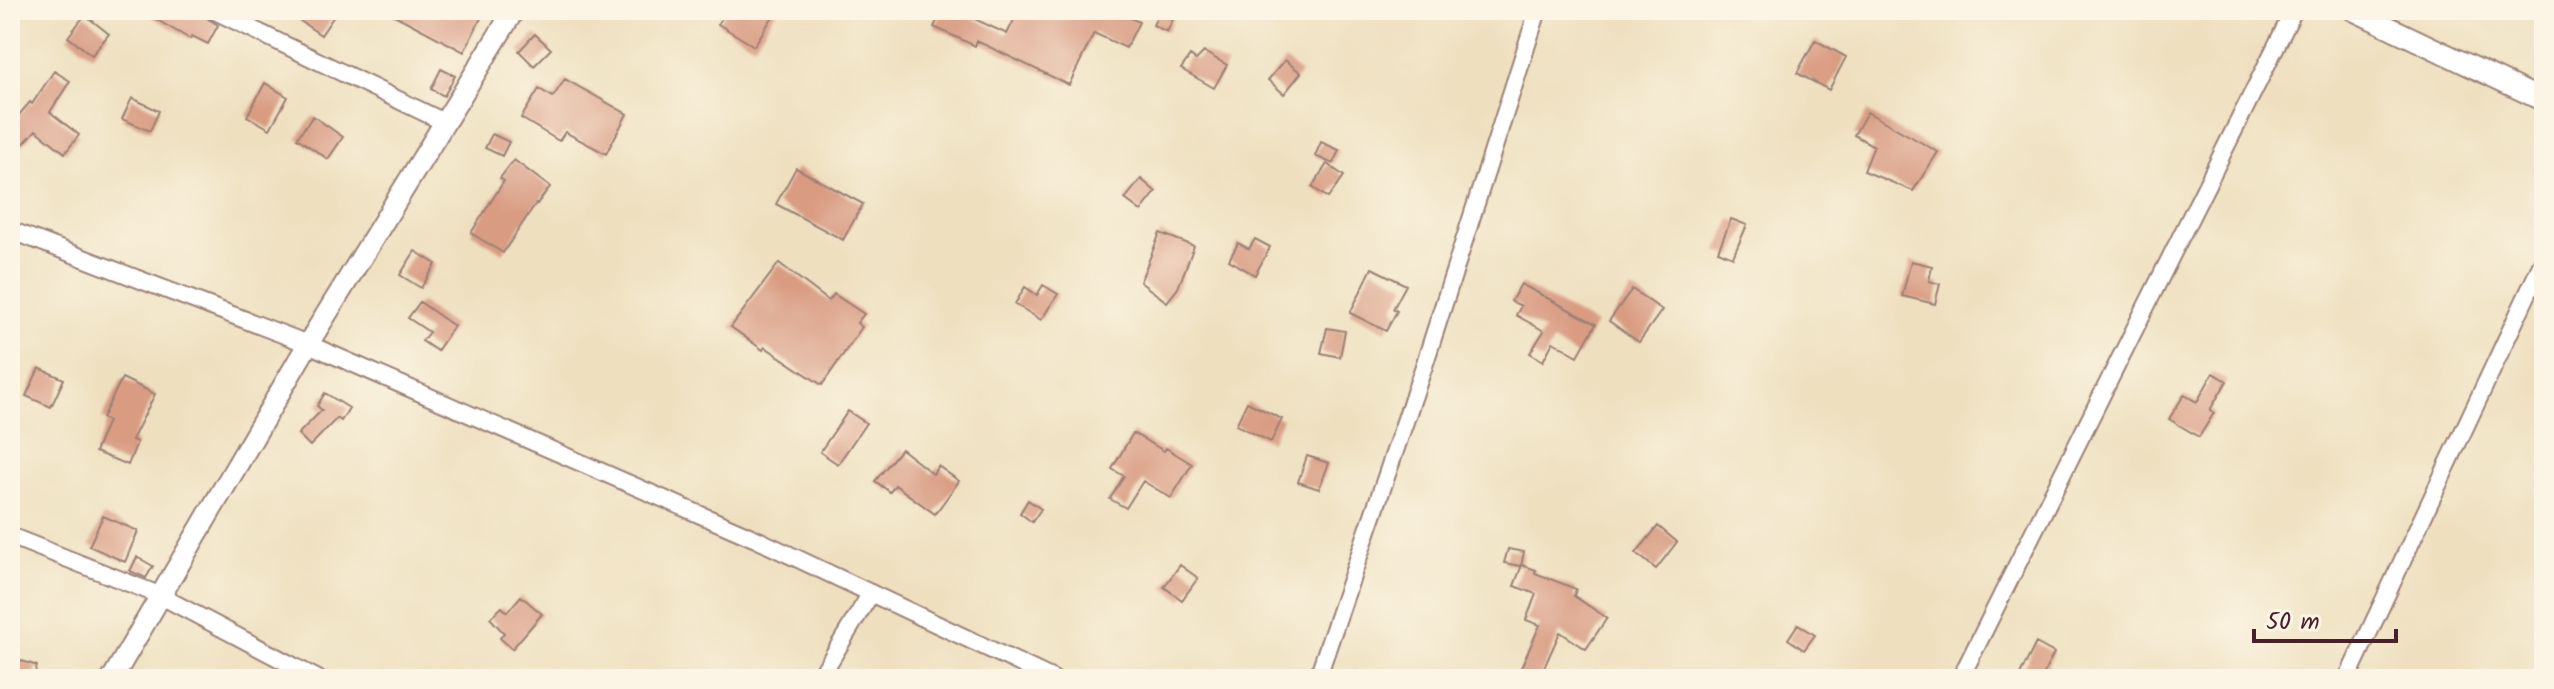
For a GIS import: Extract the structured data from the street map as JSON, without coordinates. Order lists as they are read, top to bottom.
{
  "scale_bar": "50 m"
}
